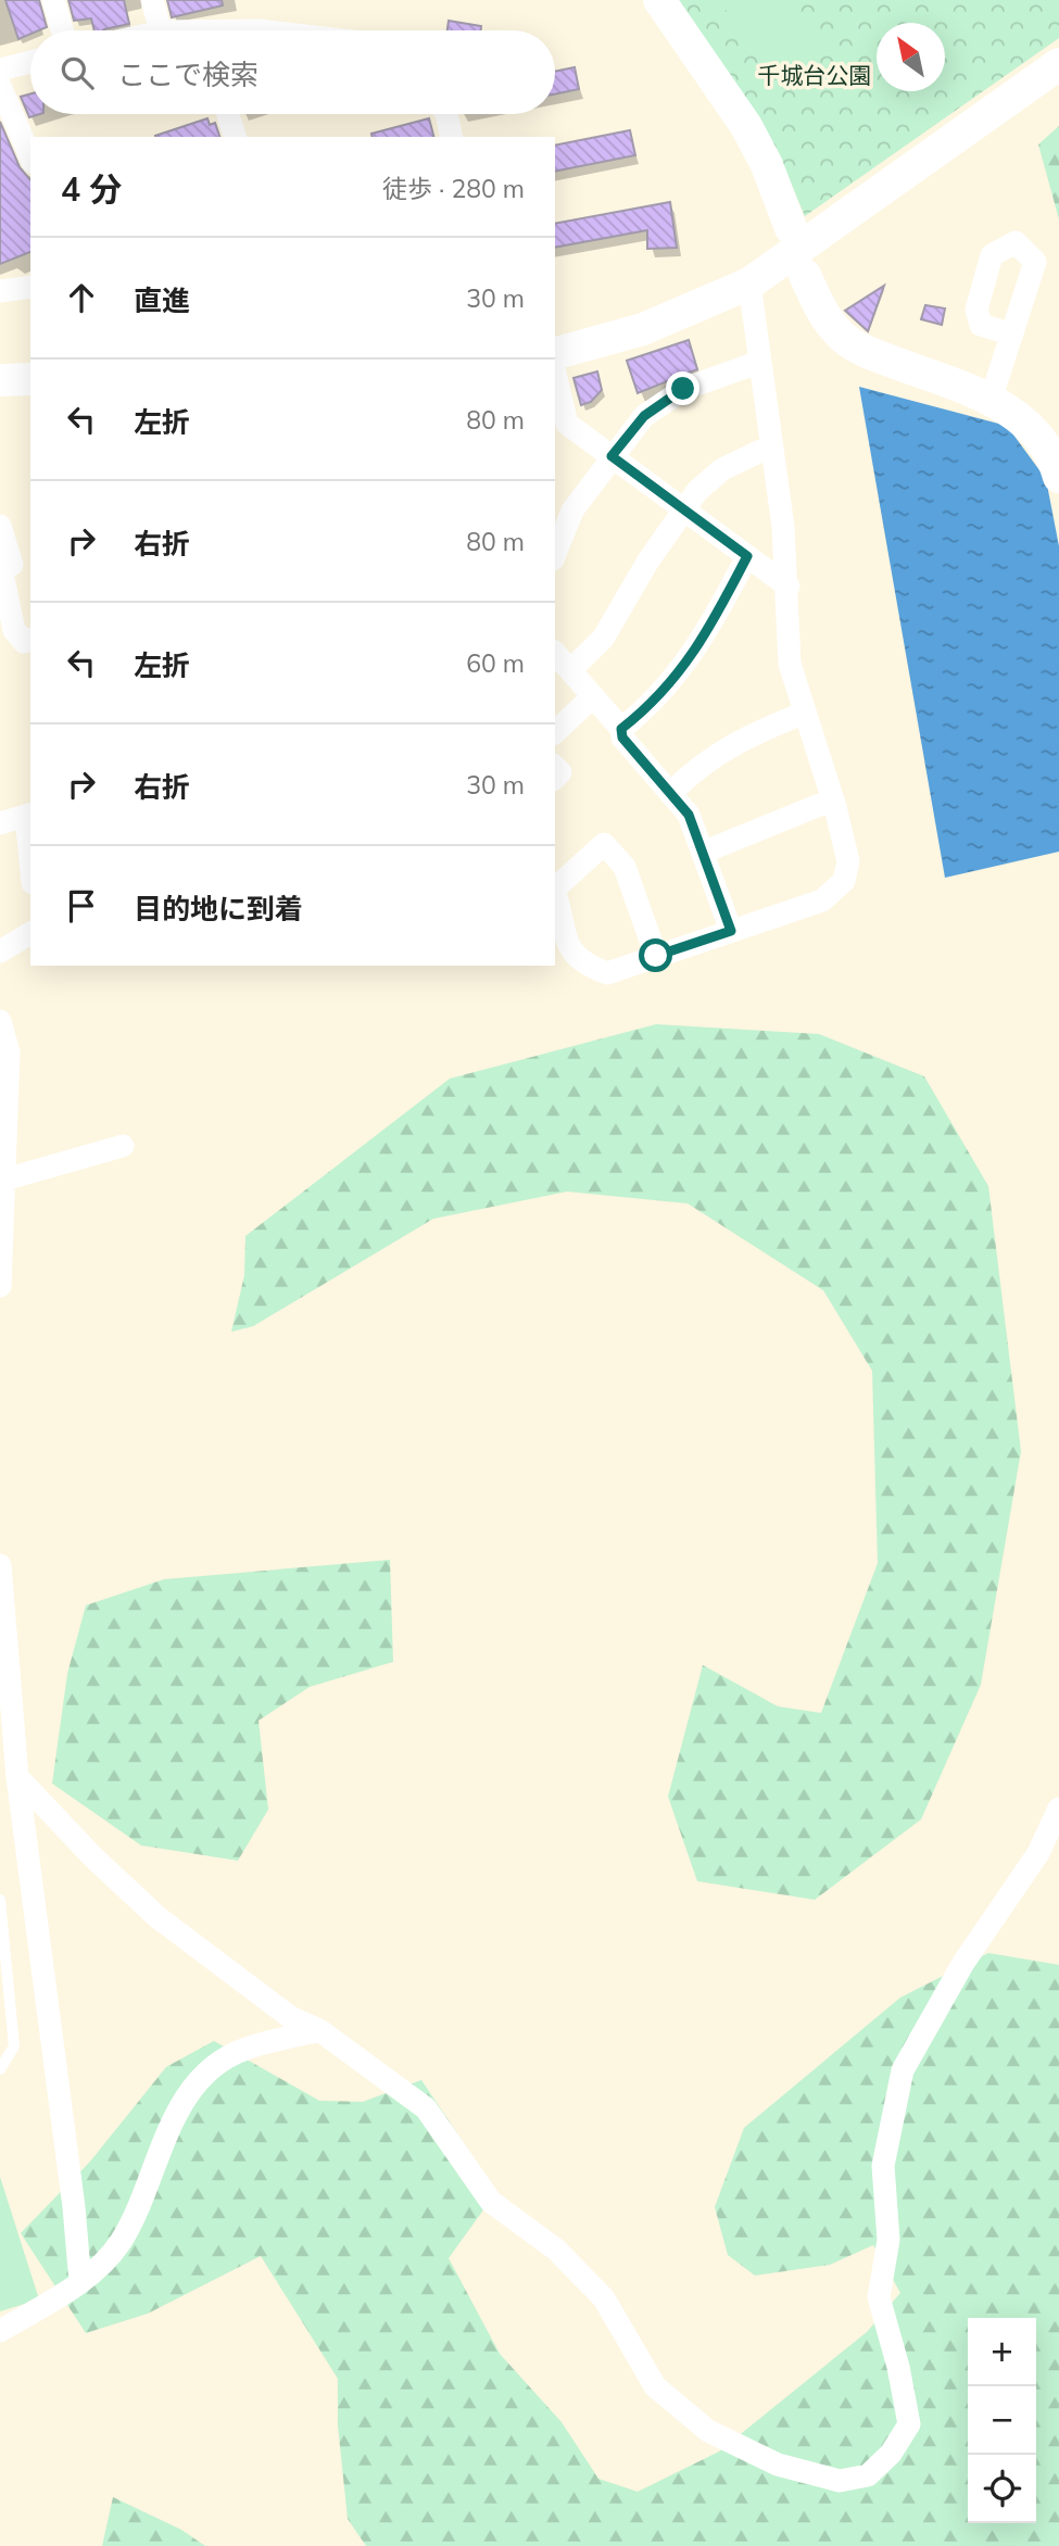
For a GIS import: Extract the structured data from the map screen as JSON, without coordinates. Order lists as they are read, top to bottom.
{
  "parks": ["千城台公園"],
  "north": "top left",
  "page": {
    "search": "ここで検索",
    "heading": ["4 分", "徒歩 · 280 m"],
    "list": [
      ["直進", "30 m"],
      ["左折", "80 m"],
      ["右折", "80 m"],
      ["左折", "60 m"],
      ["右折", "30 m"],
      "目的地に到着"
    ],
    "map_buttons": ["+", "−"]
  }
}
